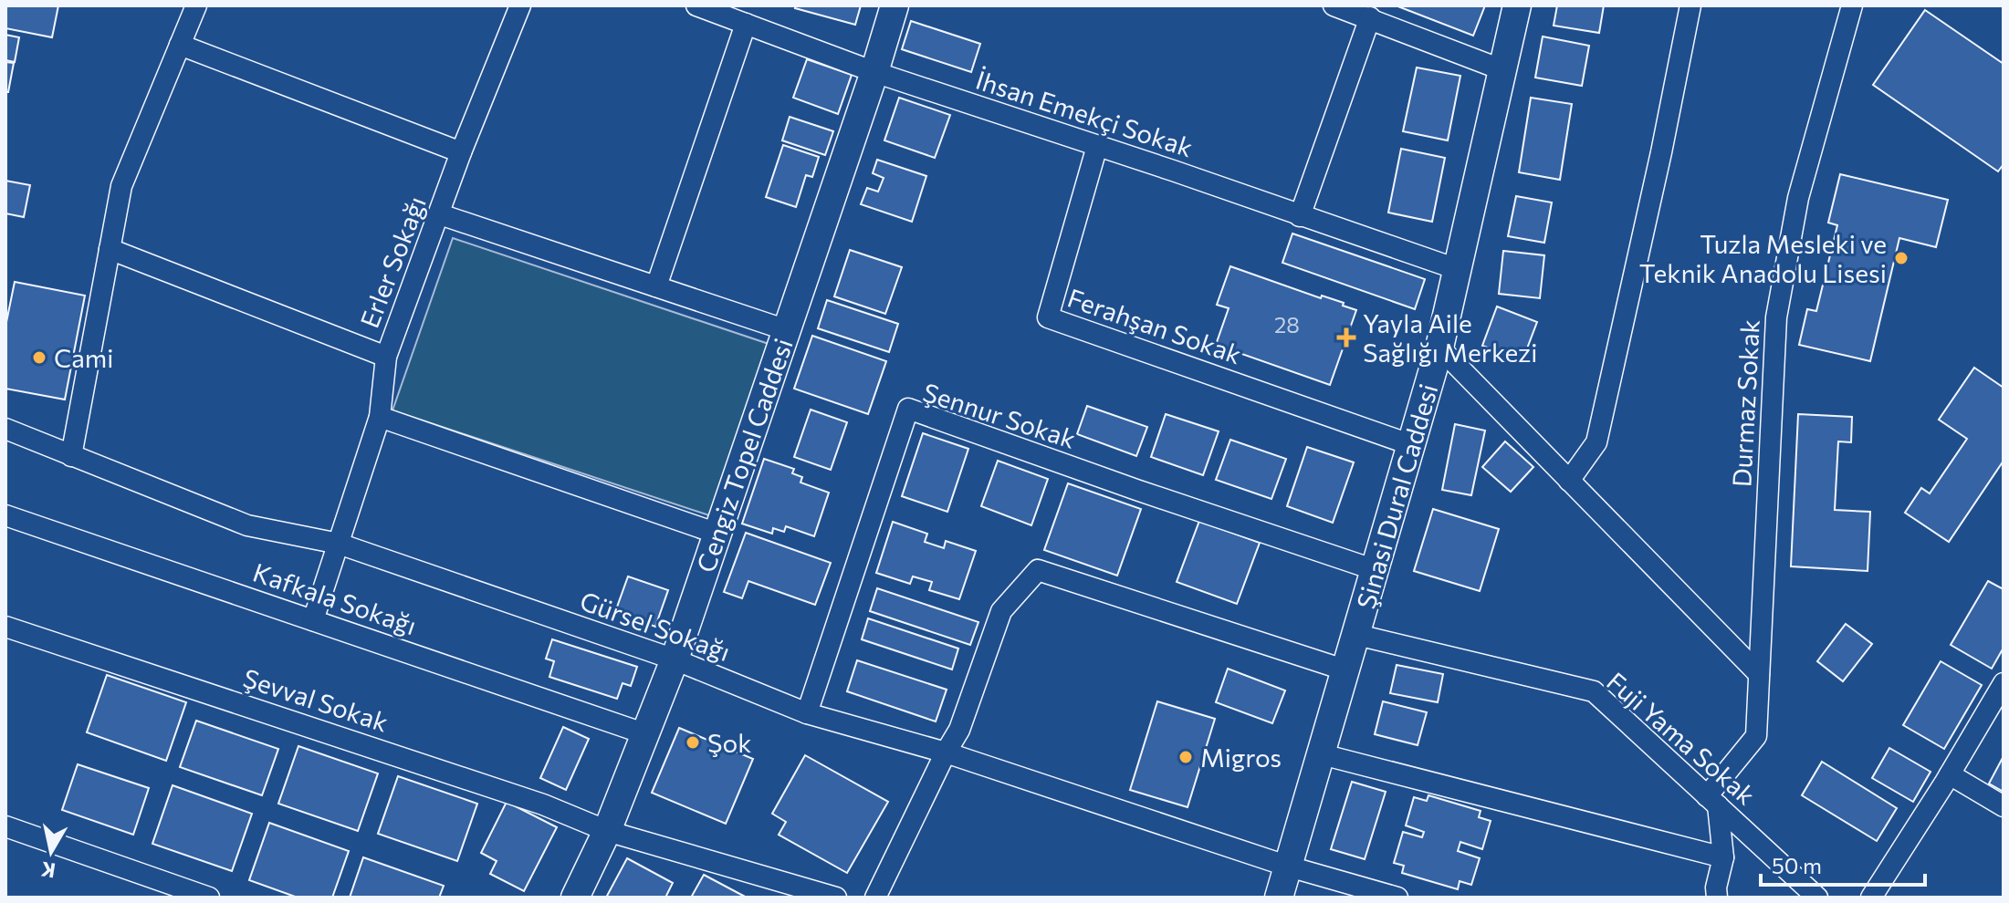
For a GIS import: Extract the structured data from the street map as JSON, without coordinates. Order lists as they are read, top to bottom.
{
  "streets": {
    "street": [
      "İhsan Emekçi Sokak",
      "Erler Sokağı",
      "Ferahşan Sokak",
      "Durmaz Sokak",
      "Şennur Sokak",
      "Cengiz Topel Caddesi",
      "Şinasi Dural Caddesi",
      "Kafkala Sokağı",
      "Gürsel Sokağı",
      "Şevval Sokak",
      "Fuji Yama Sokak"
    ]
  },
  "crossings": [
    ["İhsan Emekçi Sokak", "Ferahşan Sokak"],
    ["İhsan Emekçi Sokak", "Cengiz Topel Caddesi"],
    ["İhsan Emekçi Sokak", "Şinasi Dural Caddesi"],
    ["Erler Sokağı", "Kafkala Sokağı"],
    ["Erler Sokağı", "Gürsel Sokağı"],
    ["Ferahşan Sokak", "Şinasi Dural Caddesi"],
    ["Durmaz Sokak", "Fuji Yama Sokak"],
    ["Şennur Sokak", "Şinasi Dural Caddesi"],
    ["Şennur Sokak", "Gürsel Sokağı"],
    ["Cengiz Topel Caddesi", "Kafkala Sokağı"],
    ["Cengiz Topel Caddesi", "Gürsel Sokağı"],
    ["Cengiz Topel Caddesi", "Şevval Sokak"],
    ["Şinasi Dural Caddesi", "Gürsel Sokağı"],
    ["Şinasi Dural Caddesi", "Fuji Yama Sokak"]
  ],
  "places": {
    "other": [
      "Tuzla Mesleki ve Teknik Anadolu Lisesi",
      "Cami",
      "Şok",
      "Migros"
    ],
    "health": ["Yayla Aile Sağlığı Merkezi"]
  },
  "house_numbers": ["28"],
  "scale_bar": "50 m",
  "north": "bottom"
}
